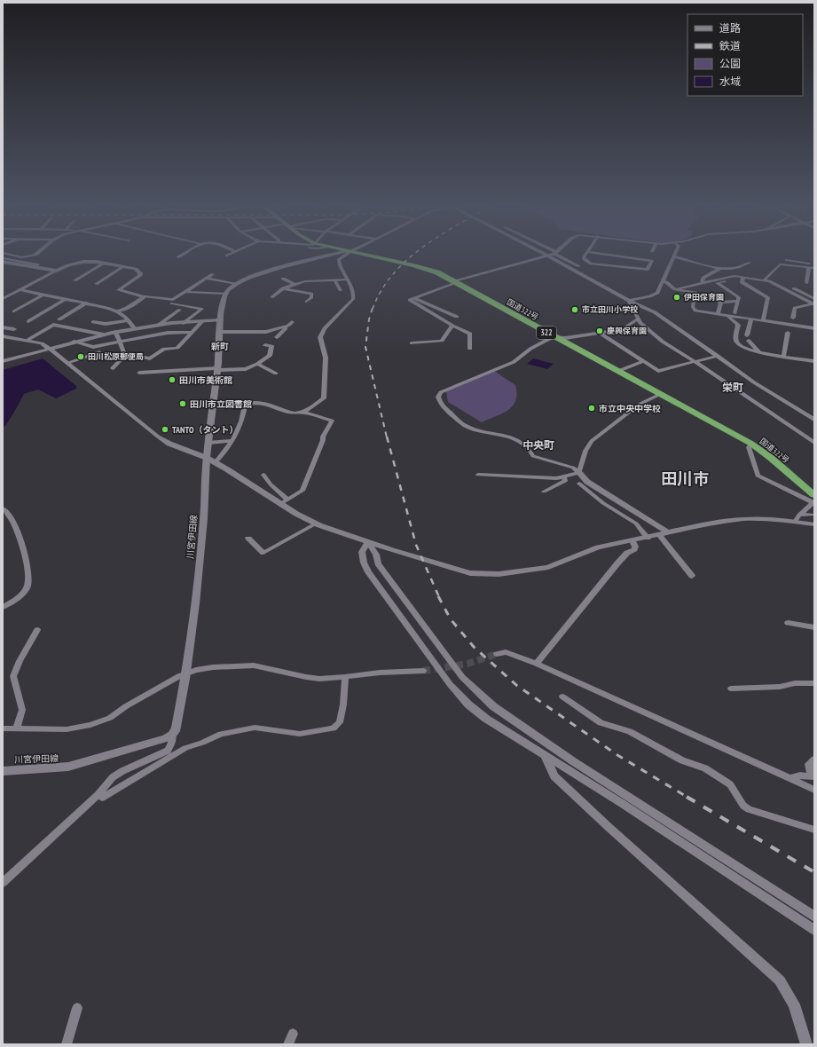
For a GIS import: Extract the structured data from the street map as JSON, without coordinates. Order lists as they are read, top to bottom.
{
  "streets": {
    "highway": ["国道322号", "322"],
    "main road": ["川宮伊田線"]
  },
  "districts": [
    "新町",
    "栄町",
    "中央町",
    "田川市"
  ],
  "places": [
    "伊田保育園",
    "市立田川小学校",
    "慶興保育園",
    "田川松原郵便局",
    "田川市美術館",
    "田川市立図書館",
    "市立中央中学校",
    "TANTO（タント）"
  ],
  "legend": [
    "道路",
    "鉄道",
    "公園",
    "水域"
  ]
}
